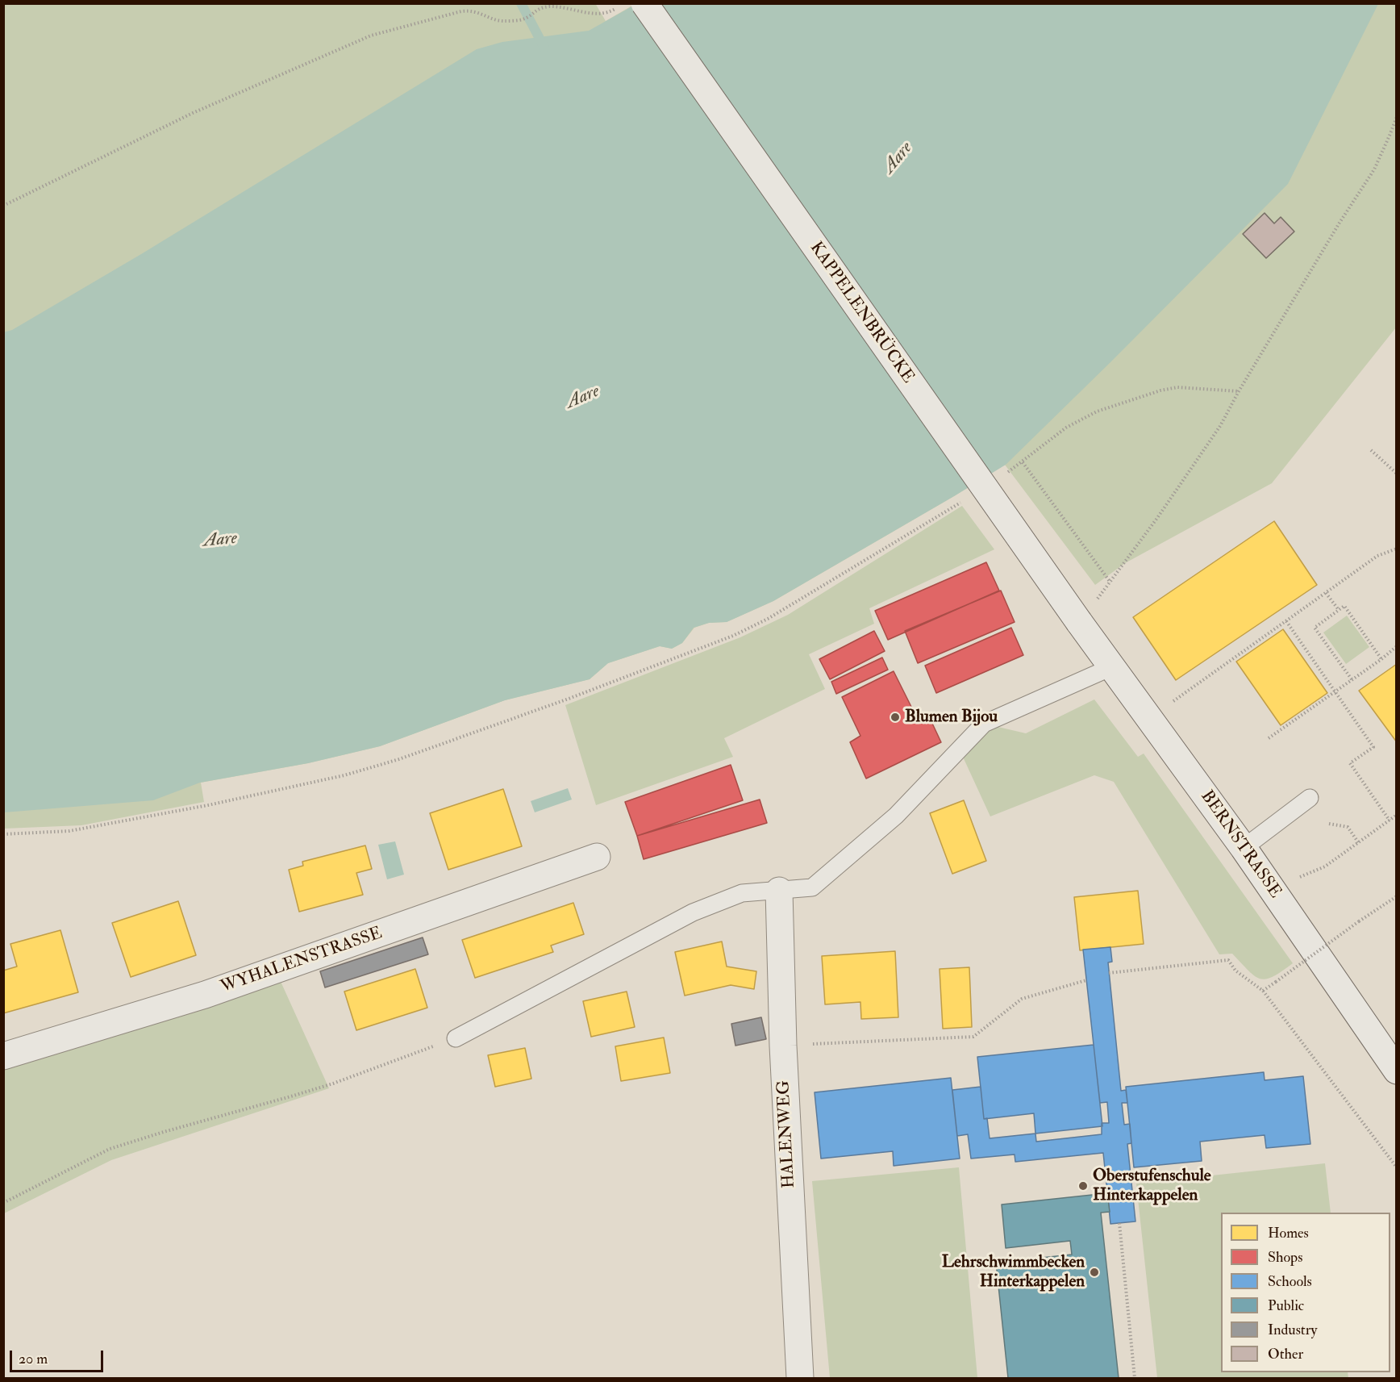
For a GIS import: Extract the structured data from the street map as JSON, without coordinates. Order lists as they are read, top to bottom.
{
  "streets": {
    "main road": [
      "KAPPELENBRÜCKE",
      "BERNSTRASSE",
      "WYHALENSTRASSE",
      "HALENWEG"
    ]
  },
  "crossings": [
    ["KAPPELENBRÜCKE", "BERNSTRASSE"]
  ],
  "water": ["Aare"],
  "places": ["Blumen Bijou", "Oberstufenschule Hinterkappelen", "Lehrschwimmbecken Hinterkappelen"],
  "legend": [
    "Homes",
    "Shops",
    "Schools",
    "Public",
    "Industry",
    "Other"
  ],
  "scale_bar": "20 m"
}
